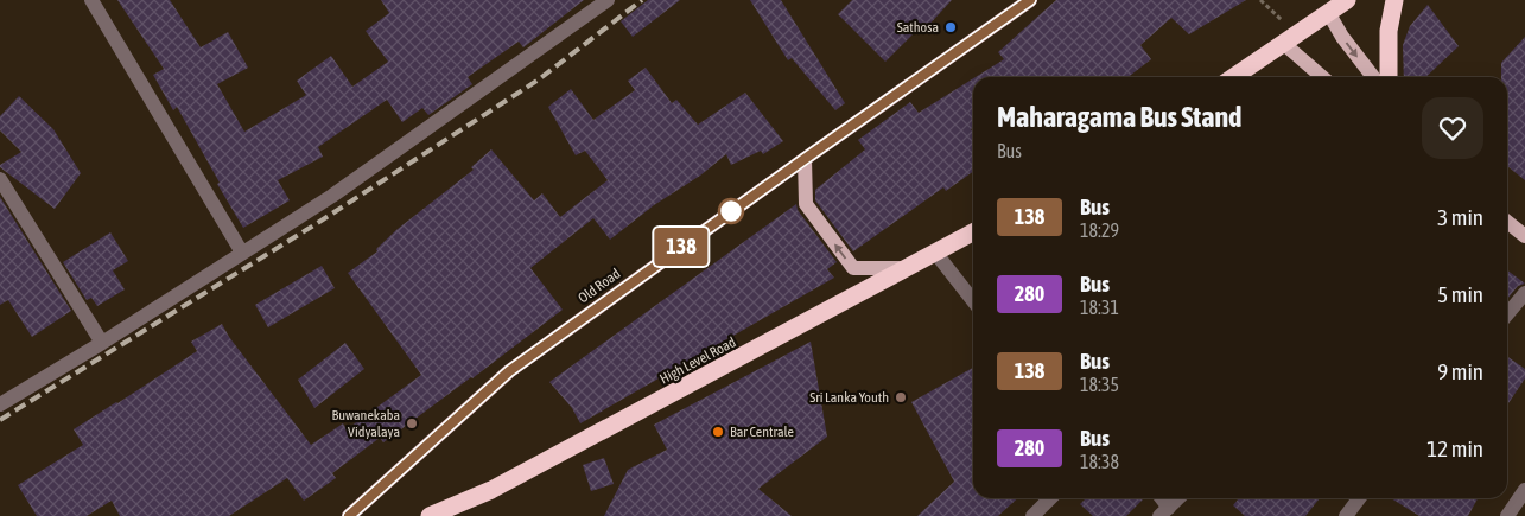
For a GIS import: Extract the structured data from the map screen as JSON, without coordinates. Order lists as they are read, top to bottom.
{
  "streets": {
    "highway": ["High Level Road"],
    "main road": ["Old Road"]
  },
  "places": [
    "Sathosa",
    "Sri Lanka Youth",
    "Buwanekaba Vidyalaya",
    "Bar Centrale"
  ],
  "lines": ["bus line 138"],
  "page": {
    "on_map": "138",
    "heading": ["Maharagama Bus Stand", "Bus"],
    "list": [
      {
        "mark": "138",
        "name": "Bus",
        "note": "18:29",
        "value": "3 min"
      },
      {
        "mark": "280",
        "name": "Bus",
        "note": "18:31",
        "value": "5 min"
      },
      {
        "mark": "138",
        "name": "Bus",
        "note": "18:35",
        "value": "9 min"
      },
      {
        "mark": "280",
        "name": "Bus",
        "note": "18:38",
        "value": "12 min"
      }
    ]
  }
}
